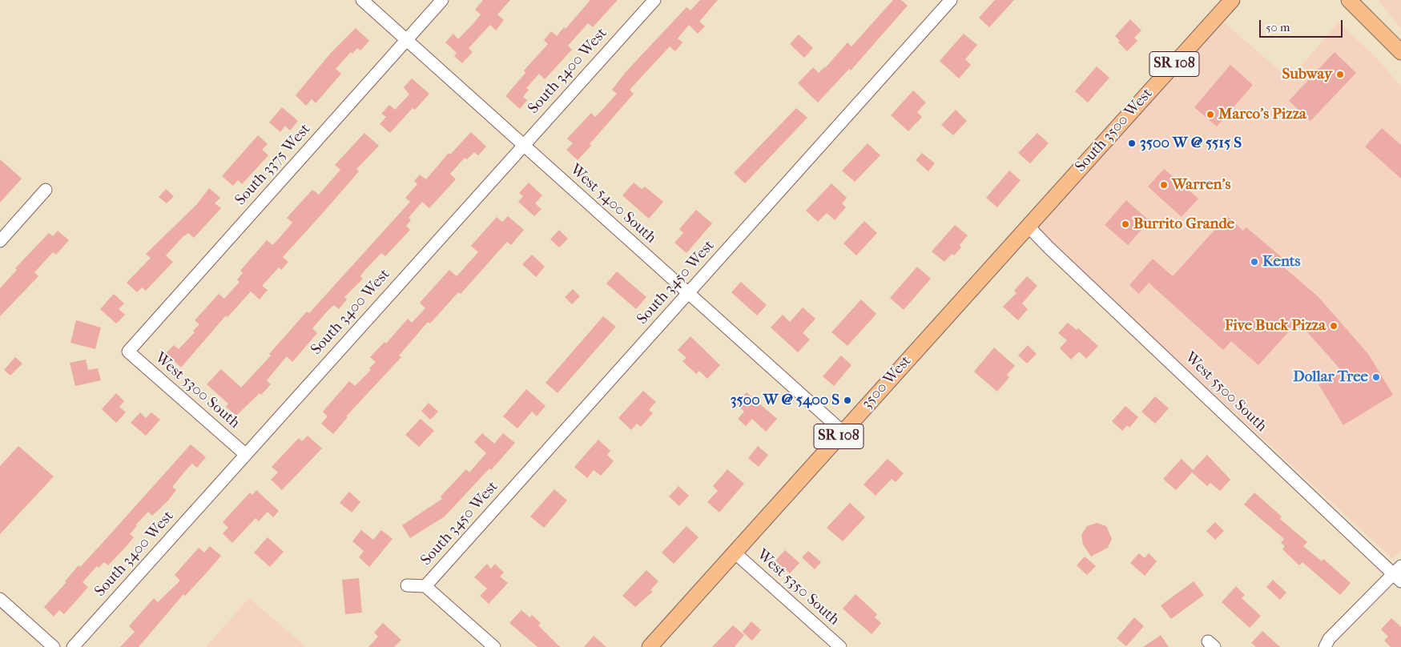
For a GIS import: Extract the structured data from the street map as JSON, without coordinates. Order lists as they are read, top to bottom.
{
  "streets": {
    "main road": ["SR 108", "South 3500 West", "3500 West"],
    "street": [
      "South 3400 West",
      "South 3375 West",
      "West 5400 South",
      "South 3450 West",
      "West 5300 South",
      "West 5500 South",
      "West 5350 South"
    ]
  },
  "crossings": [
    ["South 3400 West", "West 5400 South"],
    ["South 3400 West", "West 5300 South"],
    ["South 3500 West", "3500 West"],
    ["South 3500 West", "West 5500 South"],
    ["South 3375 West", "West 5400 South"],
    ["South 3375 West", "West 5300 South"],
    ["West 5400 South", "South 3450 West"],
    ["West 5400 South", "3500 West"],
    ["3500 West", "West 5500 South"],
    ["3500 West", "West 5350 South"]
  ],
  "places": [
    "Subway",
    "Marco's Pizza",
    "3500 W @ 5515 S",
    "Warren's",
    "Burrito Grande",
    "Kents",
    "Five Buck Pizza",
    "Dollar Tree",
    "3500 W @ 5400 S"
  ],
  "scale_bar": "50 m"
}
